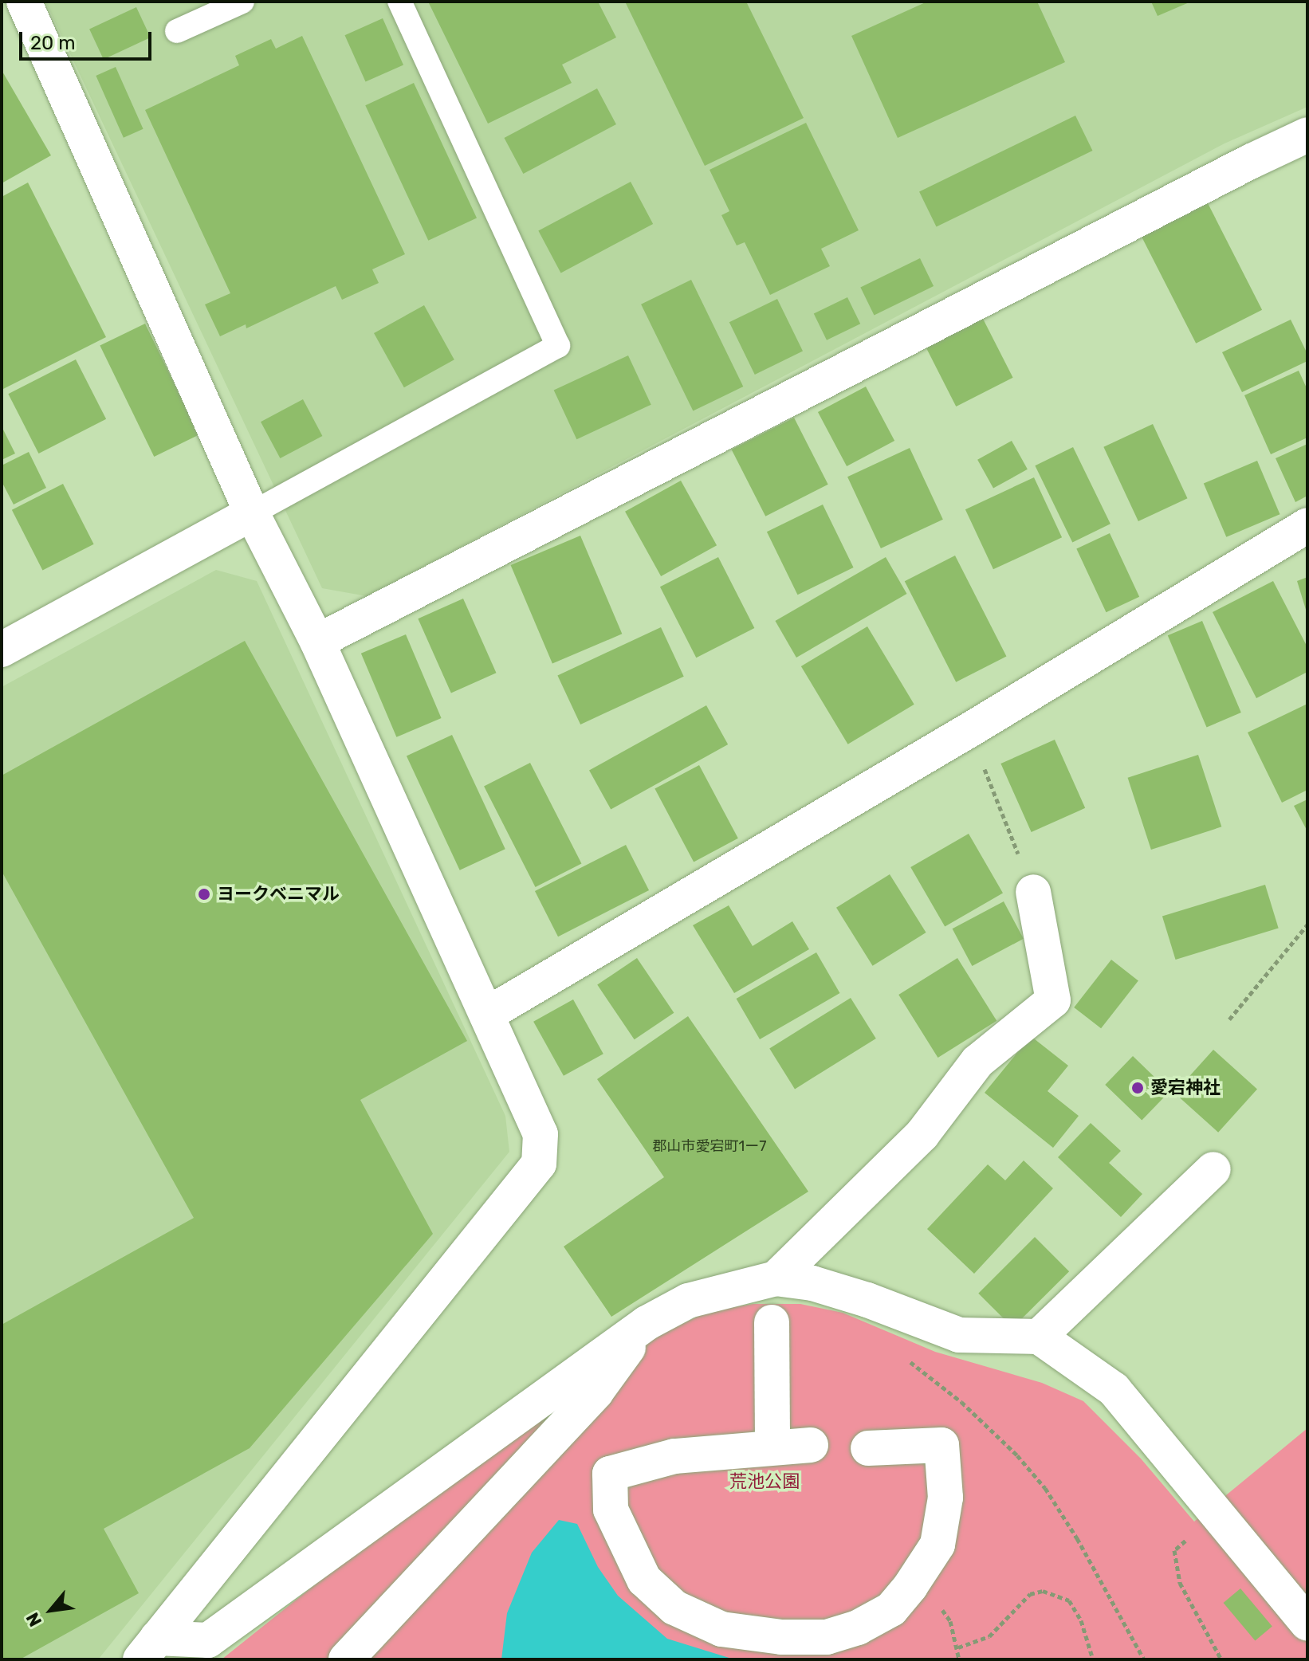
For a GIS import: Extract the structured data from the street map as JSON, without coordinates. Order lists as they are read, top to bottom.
{
  "parks": ["荒池公園"],
  "places": ["ヨークベニマル", "愛宕神社"],
  "house_numbers": ["郡山市愛宕町1ー7"],
  "scale_bar": "20 m",
  "north": "bottom left"
}
